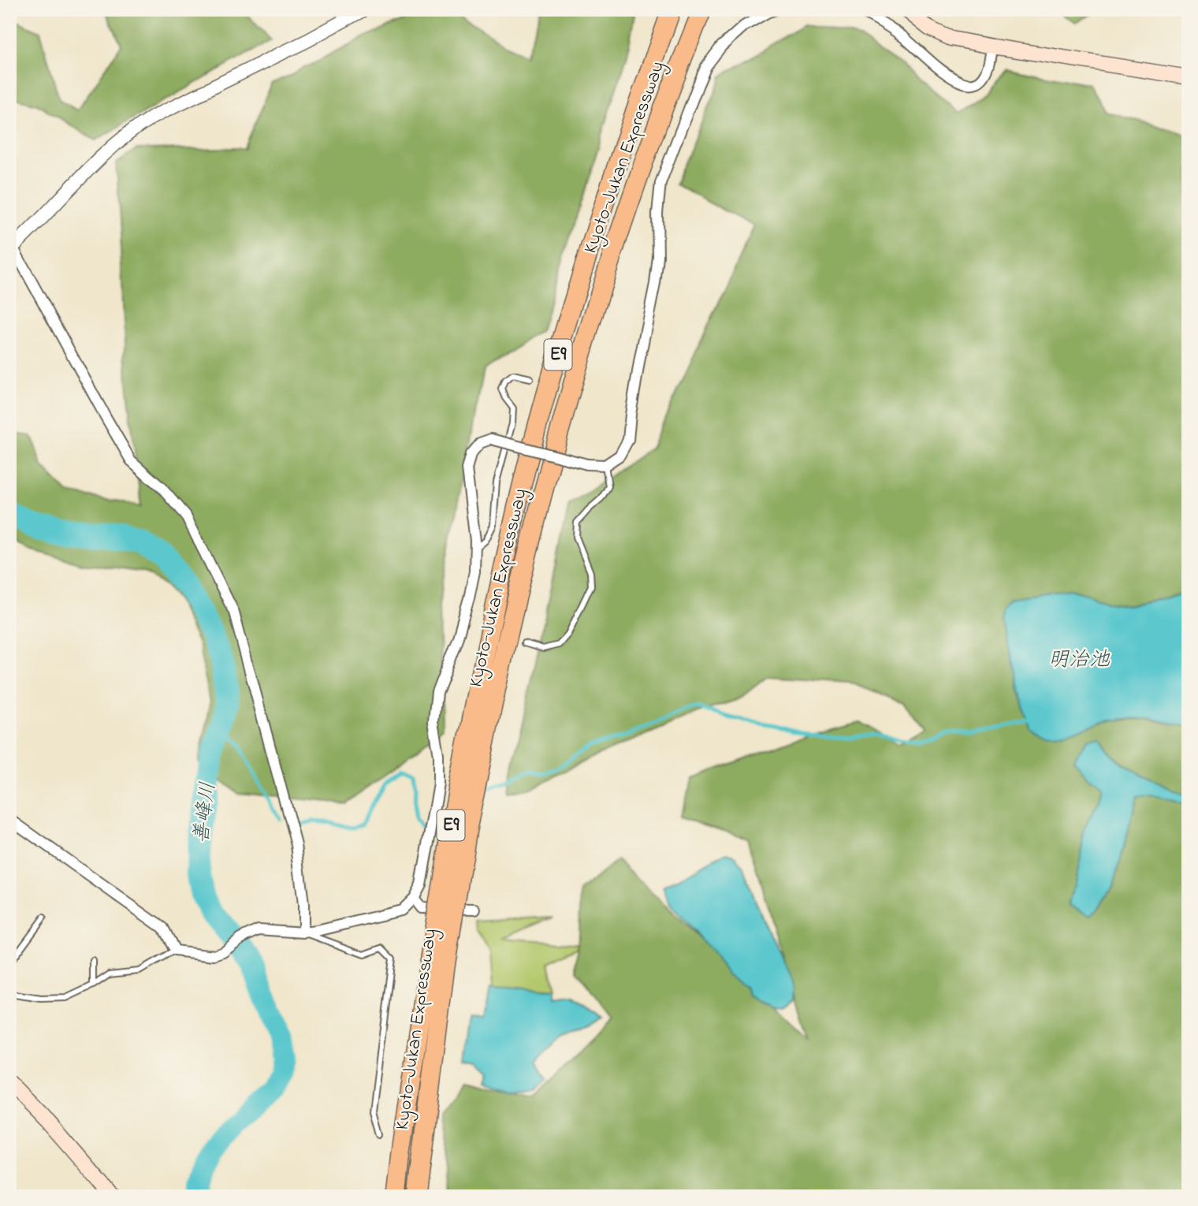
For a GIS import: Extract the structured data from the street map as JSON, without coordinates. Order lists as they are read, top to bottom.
{
  "streets": {
    "highway": ["Kyoto-Jukan Expressway", "E9"]
  },
  "water": ["明治池", "善峰川"]
}
